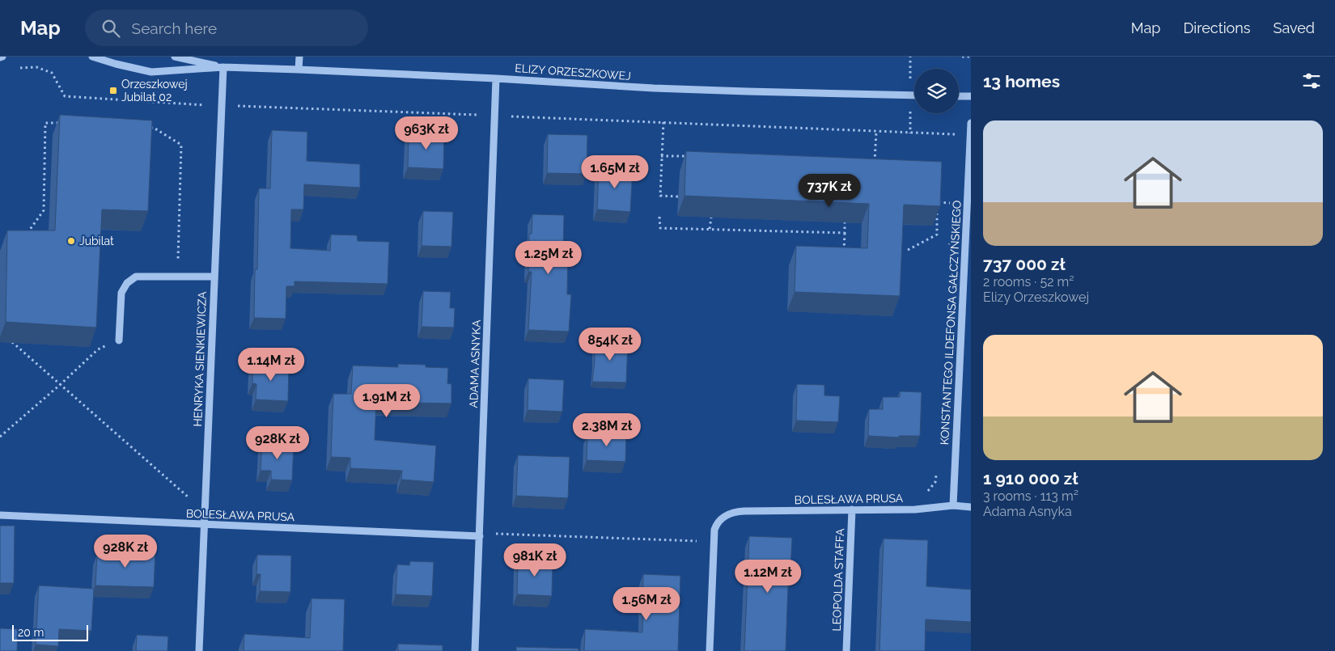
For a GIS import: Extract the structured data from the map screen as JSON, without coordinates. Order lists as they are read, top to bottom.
{
  "streets": {
    "street": [
      "ELIZY ORZESZKOWEJ",
      "KONSTANTEGO ILDEFONSA GAŁCZYŃSKIEGO",
      "HENRYKA SIENKIEWICZA",
      "ADAMA ASNYKA",
      "BOLESŁAWA PRUSA",
      "LEOPOLDA STAFFA"
    ]
  },
  "crossings": [
    ["ELIZY ORZESZKOWEJ", "HENRYKA SIENKIEWICZA"],
    ["ELIZY ORZESZKOWEJ", "ADAMA ASNYKA"],
    ["KONSTANTEGO ILDEFONSA GAŁCZYŃSKIEGO", "BOLESŁAWA PRUSA"],
    ["HENRYKA SIENKIEWICZA", "BOLESŁAWA PRUSA"],
    ["ADAMA ASNYKA", "BOLESŁAWA PRUSA"],
    ["BOLESŁAWA PRUSA", "LEOPOLDA STAFFA"]
  ],
  "places": {
    "transit": ["Orzeszkowej Jubilat 02"],
    "other": ["Jubilat"]
  },
  "scale_bar": "20 m",
  "page": {
    "header": "Map",
    "search": "Search here",
    "nav": ["Map", "Directions", "Saved"],
    "heading": "13 homes",
    "list": [
      {
        "name": "737 000 zł",
        "note": "2 rooms · 52 m² · Elizy Orzeszkowej"
      },
      {
        "name": "1 910 000 zł",
        "note": "3 rooms · 113 m² · Adama Asnyka"
      }
    ],
    "price": [
      "963K zł",
      "1.65M zł",
      "737K zł",
      "1.25M zł",
      "854K zł",
      "1.14M zł",
      "1.91M zł",
      "2.38M zł",
      "928K zł",
      "928K zł",
      "981K zł",
      "1.12M zł",
      "1.56M zł"
    ],
    "scale": "20 m"
  }
}
